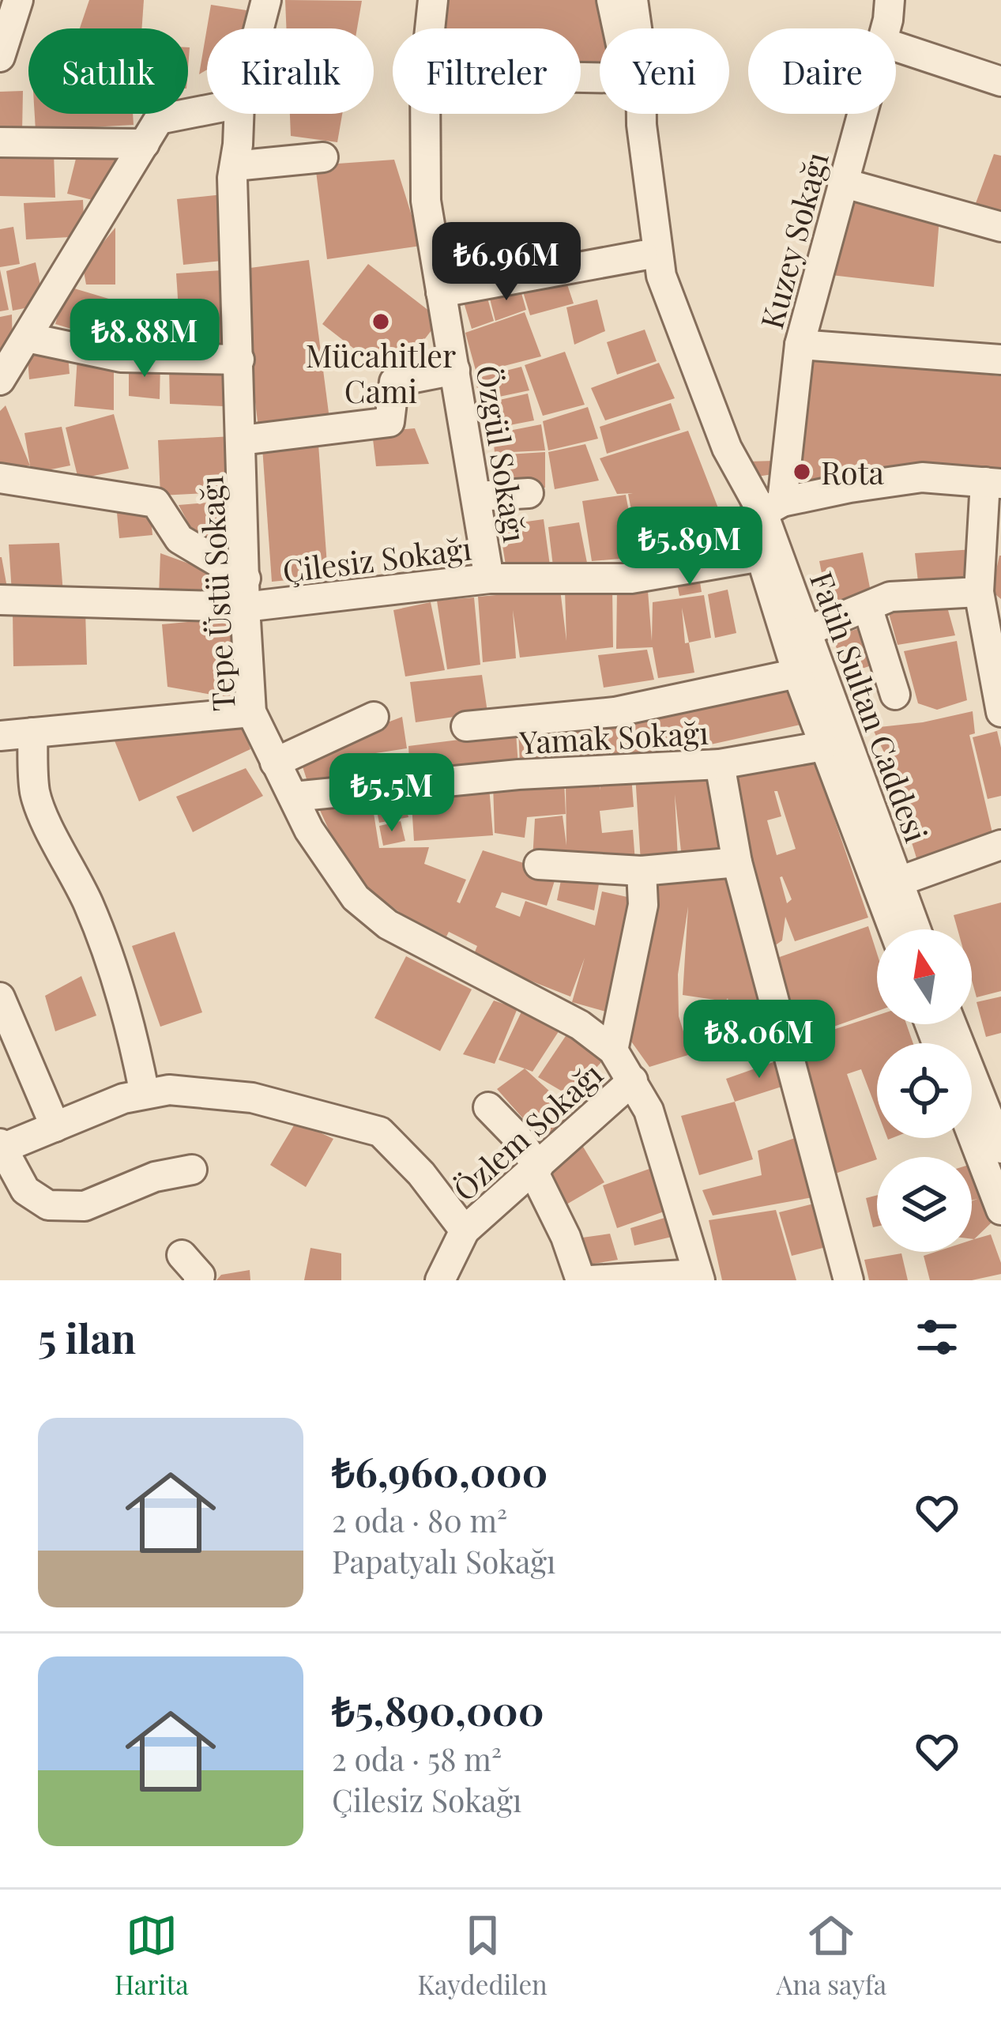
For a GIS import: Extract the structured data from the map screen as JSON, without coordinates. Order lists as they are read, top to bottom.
{
  "streets": {
    "street": [
      "Kuzey Sokağı",
      "Özgül Sokağı",
      "Çilesiz Sokağı",
      "Tepe Üstü Sokağı",
      "Fatih Sultan Caddesi",
      "Yamak Sokağı",
      "Özlem Sokağı"
    ]
  },
  "crossings": [
    ["Kuzey Sokağı", "Fatih Sultan Caddesi"],
    ["Özgül Sokağı", "Çilesiz Sokağı"],
    ["Çilesiz Sokağı", "Tepe Üstü Sokağı"],
    ["Tepe Üstü Sokağı", "Yamak Sokağı"],
    ["Tepe Üstü Sokağı", "Özlem Sokağı"]
  ],
  "places": ["Mücahitler Cami", "Rota"],
  "north": "top",
  "page": {
    "chip": [
      "Satılık",
      "Kiralık",
      "Filtreler",
      "Yeni",
      "Daire"
    ],
    "price": [
      "₺6.96M",
      "₺8.88M",
      "₺5.89M",
      "₺5.5M",
      "₺8.06M"
    ],
    "heading": "5 ilan",
    "list": [
      {
        "name": "₺6,960,000",
        "note": "2 oda · 80 m² · Papatyalı Sokağı"
      },
      {
        "name": "₺5,890,000",
        "note": "2 oda · 58 m² · Çilesiz Sokağı"
      }
    ],
    "tabs": ["Harita", "Kaydedilen", "Ana sayfa"]
  }
}
